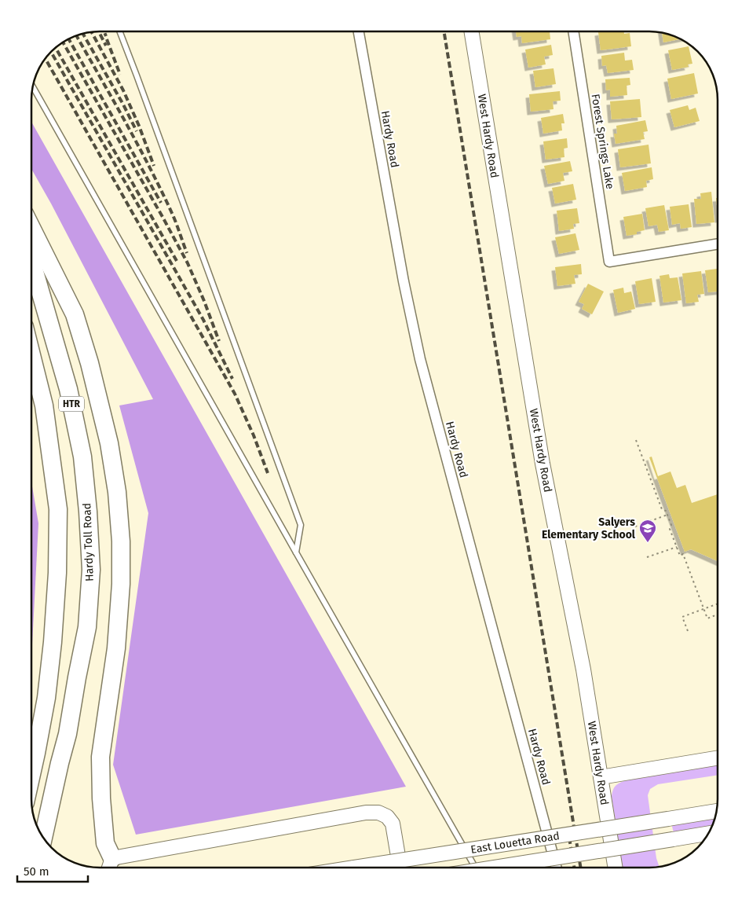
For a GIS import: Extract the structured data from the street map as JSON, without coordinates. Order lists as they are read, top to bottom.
{
  "streets": {
    "highway": ["HTR", "Hardy Toll Road"],
    "main road": ["West Hardy Road", "East Louetta Road"],
    "street": ["Hardy Road", "Forest Springs Lake"]
  },
  "places": {
    "school or university": ["Salyers Elementary School"]
  },
  "scale_bar": "50 m"
}
